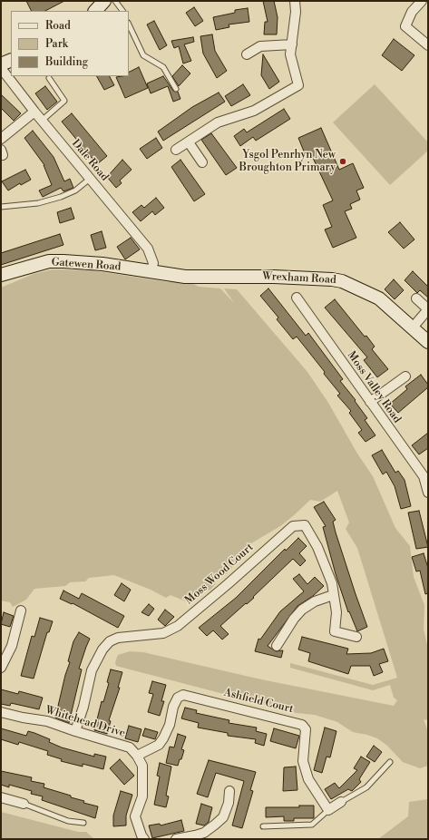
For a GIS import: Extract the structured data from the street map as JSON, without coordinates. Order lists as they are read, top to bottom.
{
  "streets": {
    "main road": ["Gatewen Road", "Wrexham Road"],
    "street": [
      "Dale Road",
      "Moss Valley Road",
      "Moss Wood Court",
      "Ashfield Court",
      "Whitehead Drive"
    ]
  },
  "crossings": [
    ["Dale Road", "Gatewen Road"],
    ["Dale Road", "Wrexham Road"],
    ["Gatewen Road", "Wrexham Road"],
    ["Moss Wood Court", "Whitehead Drive"],
    ["Ashfield Court", "Whitehead Drive"]
  ],
  "places": ["Ysgol Penrhyn New Broughton Primary"],
  "legend": ["Road", "Park", "Building"]
}
